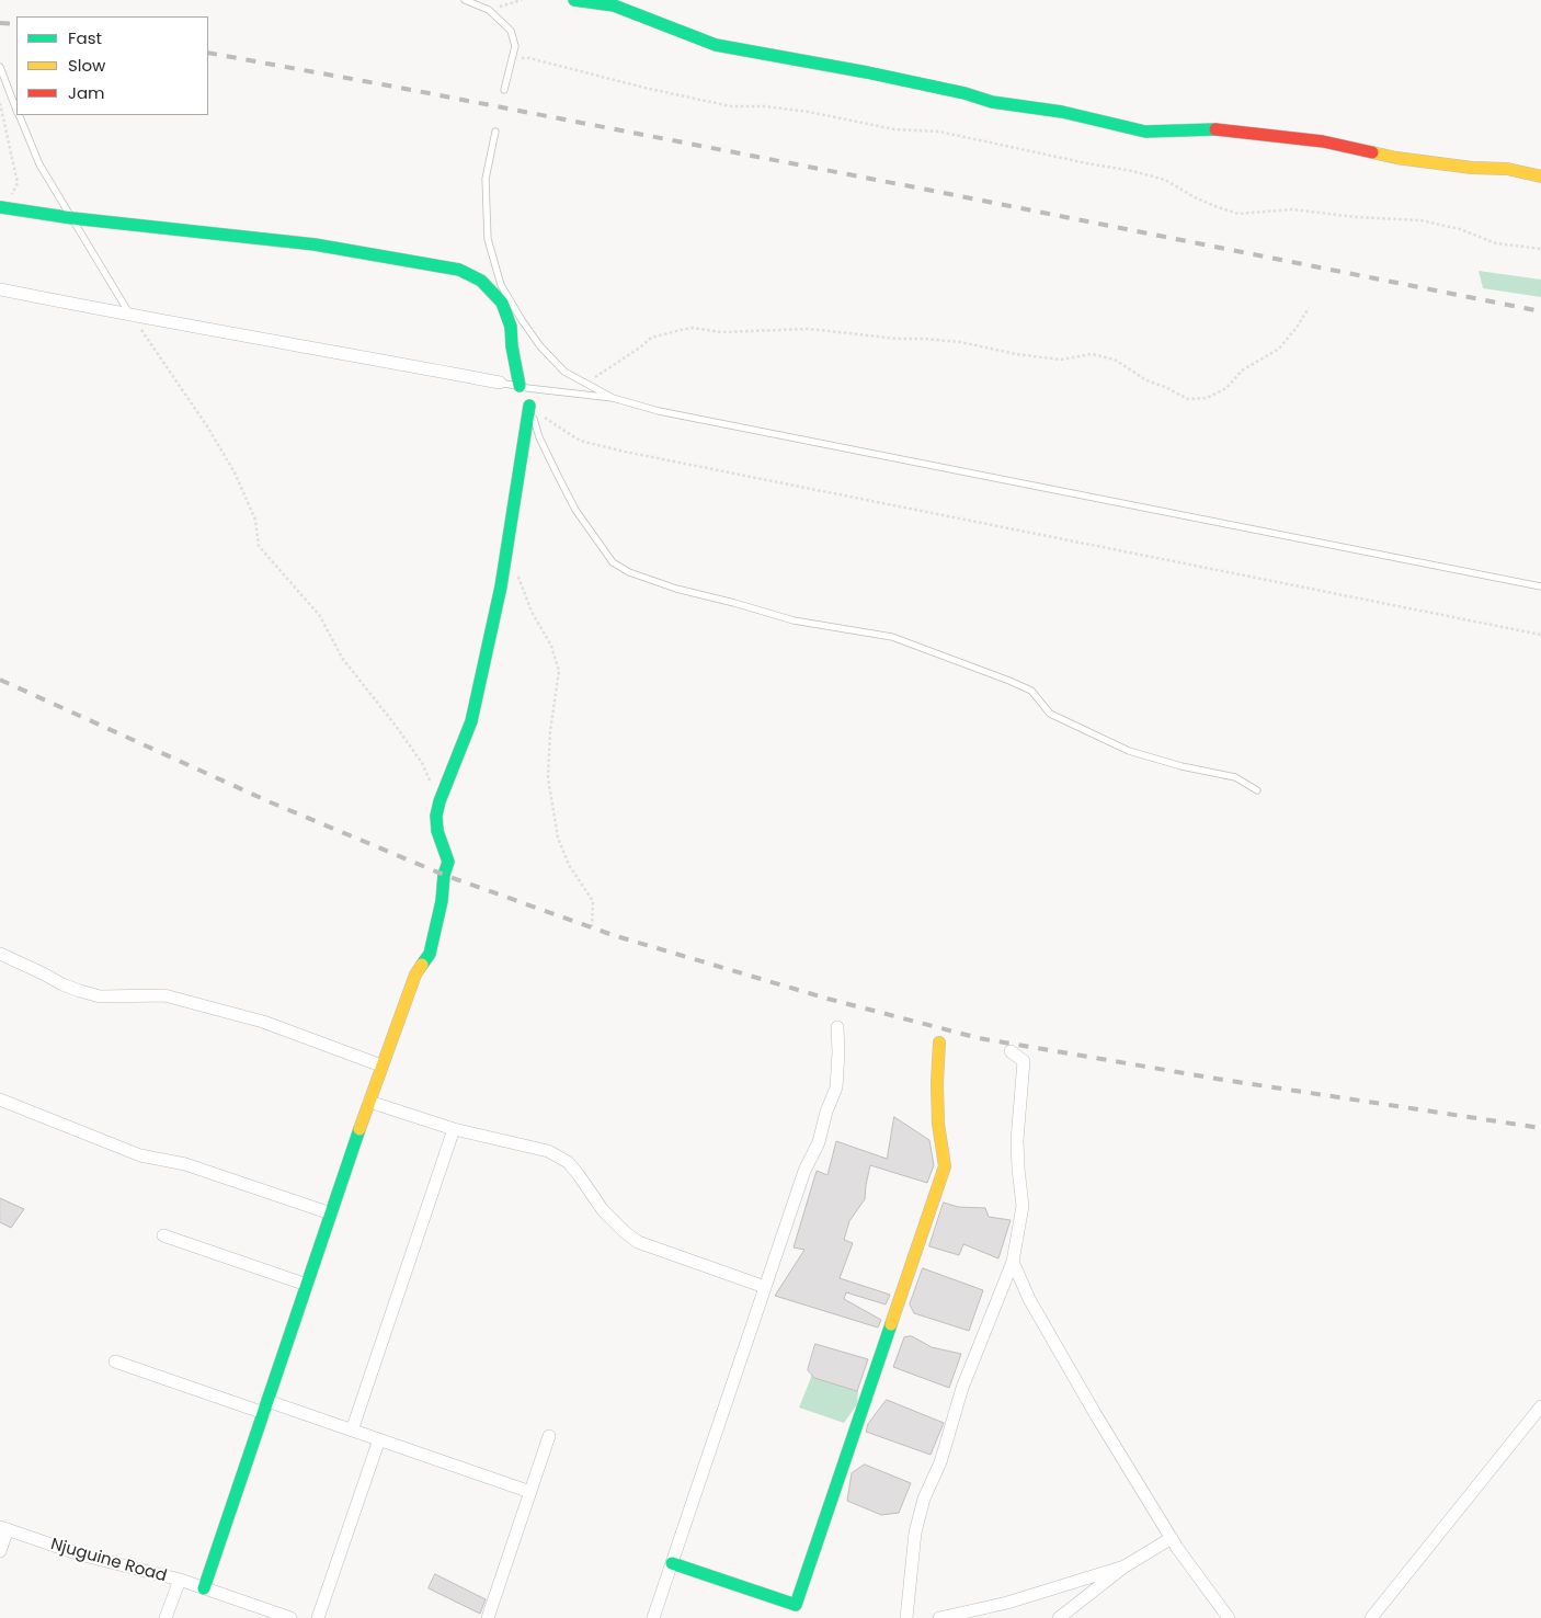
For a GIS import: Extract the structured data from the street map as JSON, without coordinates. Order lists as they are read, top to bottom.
{
  "streets": {
    "street": ["Njuguine Road"]
  },
  "legend": ["Fast", "Slow", "Jam"]
}
